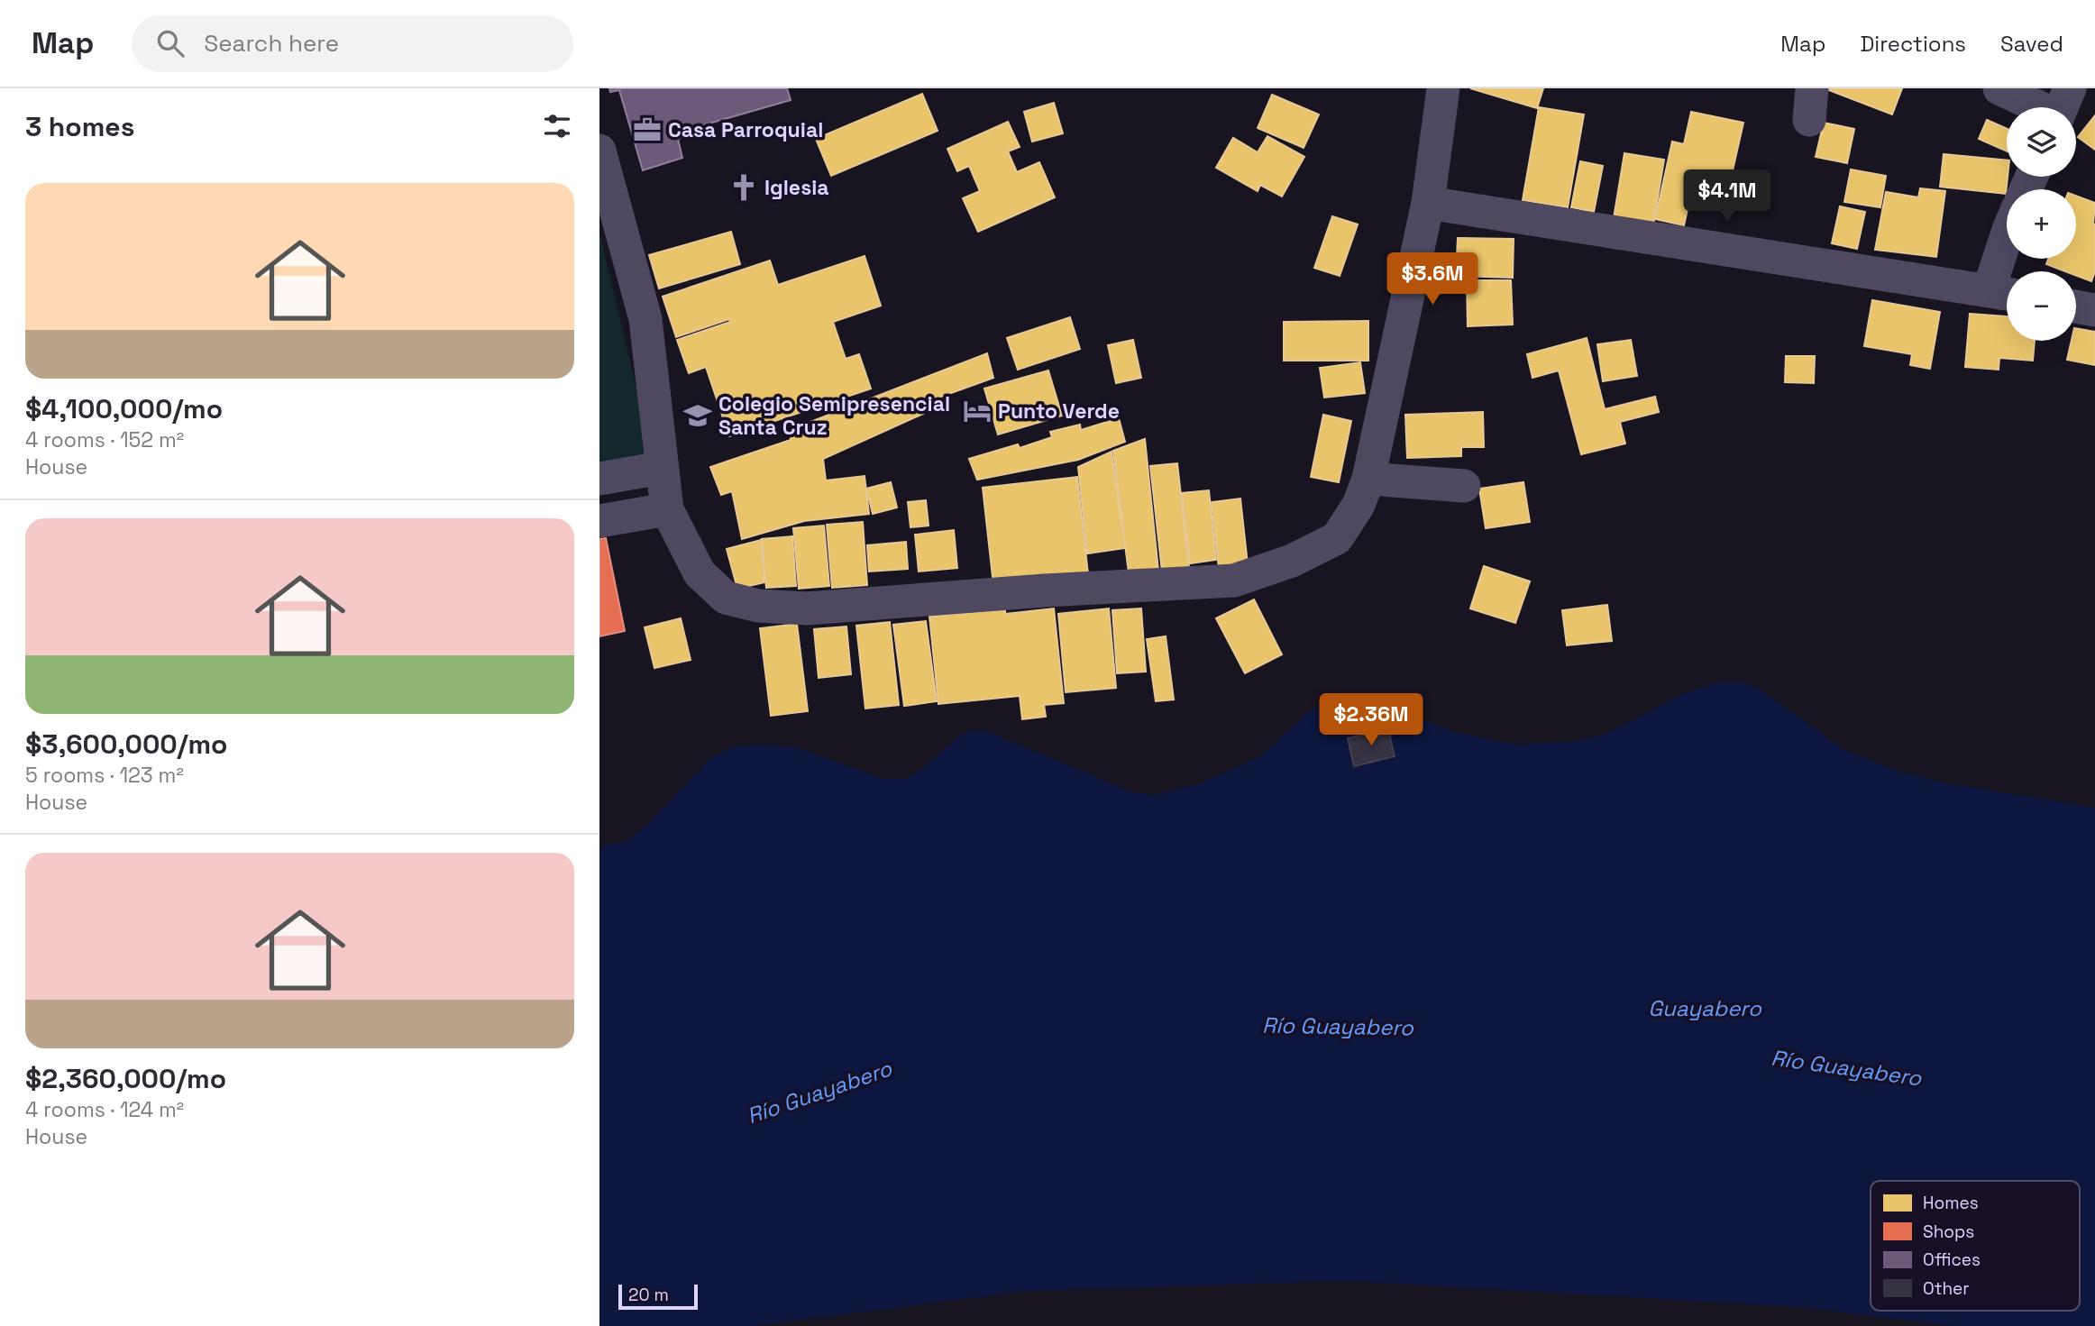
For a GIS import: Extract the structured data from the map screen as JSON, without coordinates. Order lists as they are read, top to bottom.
{
  "water": ["Guayabero", "Río Guayabero"],
  "places": {
    "office": ["Casa Parroquial"],
    "church": ["Iglesia"],
    "hotel": ["Punto Verde"],
    "school or university": ["Colegio Semipresencial Santa Cruz"]
  },
  "legend": [
    "Homes",
    "Shops",
    "Offices",
    "Other"
  ],
  "scale_bar": "20 m",
  "page": {
    "header": "Map",
    "search": "Search here",
    "nav": ["Map", "Directions", "Saved"],
    "heading": "3 homes",
    "map_buttons": ["+", "−"],
    "list": [
      {
        "name": "$4,100,000/mo",
        "note": "4 rooms · 152 m² · House"
      },
      {
        "name": "$3,600,000/mo",
        "note": "5 rooms · 123 m² · House"
      },
      {
        "name": "$2,360,000/mo",
        "note": "4 rooms · 124 m² · House"
      }
    ],
    "price": ["$4.1M", "$3.6M", "$2.36M"],
    "scale": "20 m"
  }
}
